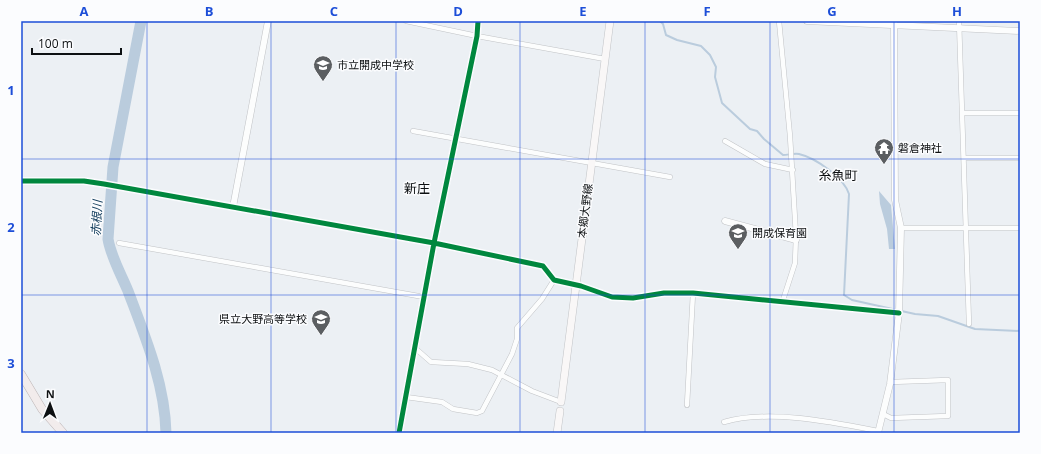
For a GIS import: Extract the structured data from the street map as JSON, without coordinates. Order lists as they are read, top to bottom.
{
  "streets": {
    "main road": ["本郷大野線"]
  },
  "districts": ["糸魚町", "新庄"],
  "water": ["赤根川"],
  "places": {
    "school or university": ["市立開成中学校", "開成保育園", "県立大野高等学校"],
    "temple": ["磐倉神社"]
  },
  "scale_bar": "100 m",
  "north": "top",
  "grid": {
    "columns": [
      "A",
      "B",
      "C",
      "D",
      "E",
      "F",
      "G",
      "H"
    ],
    "rows": ["1", "2", "3"]
  }
}
